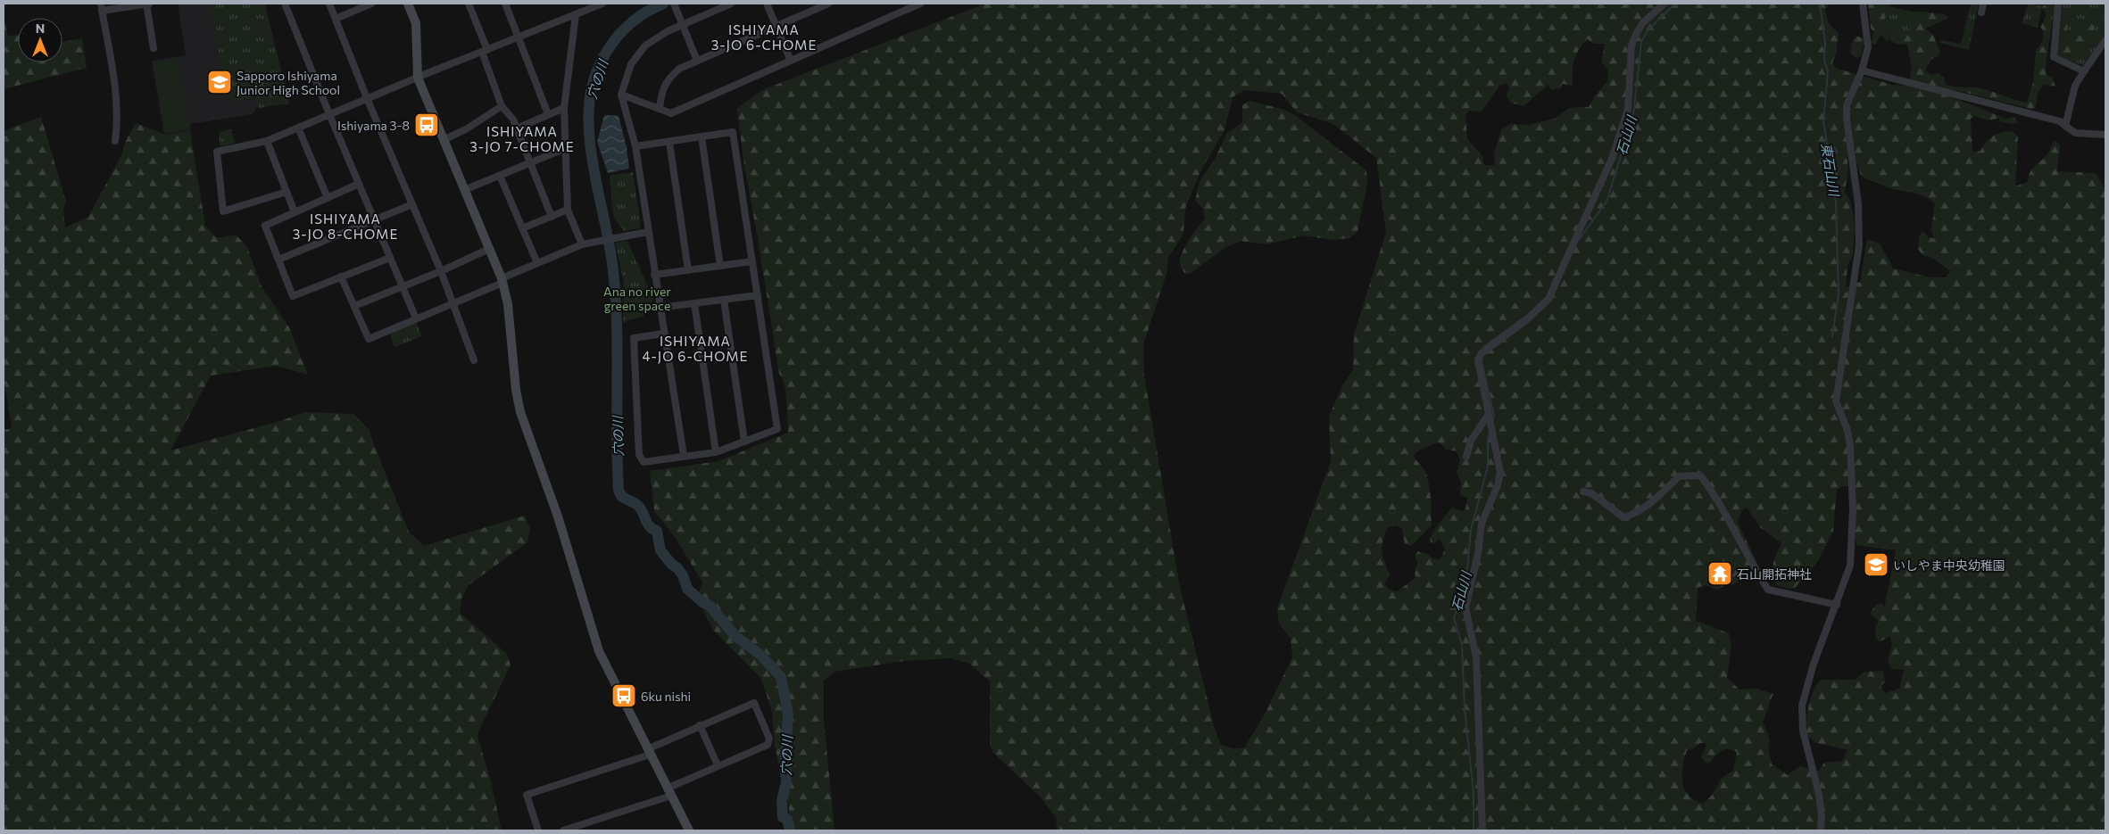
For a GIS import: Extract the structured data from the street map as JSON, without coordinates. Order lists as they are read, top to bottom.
{
  "districts": [
    "ISHIYAMA 3-JO 6-CHOME",
    "ISHIYAMA 3-JO 7-CHOME",
    "ISHIYAMA 3-JO 8-CHOME",
    "ISHIYAMA 4-JO 6-CHOME"
  ],
  "water": ["穴の川", "石山川", "東石山川"],
  "parks": ["Ana no river green space"],
  "places": {
    "school or university": ["Sapporo Ishiyama Junior High School", "いしやま中央幼稚園"],
    "bus stop": ["Ishiyama 3-8", "6ku nishi"],
    "temple": ["石山開拓神社"]
  },
  "north": "top"
}
